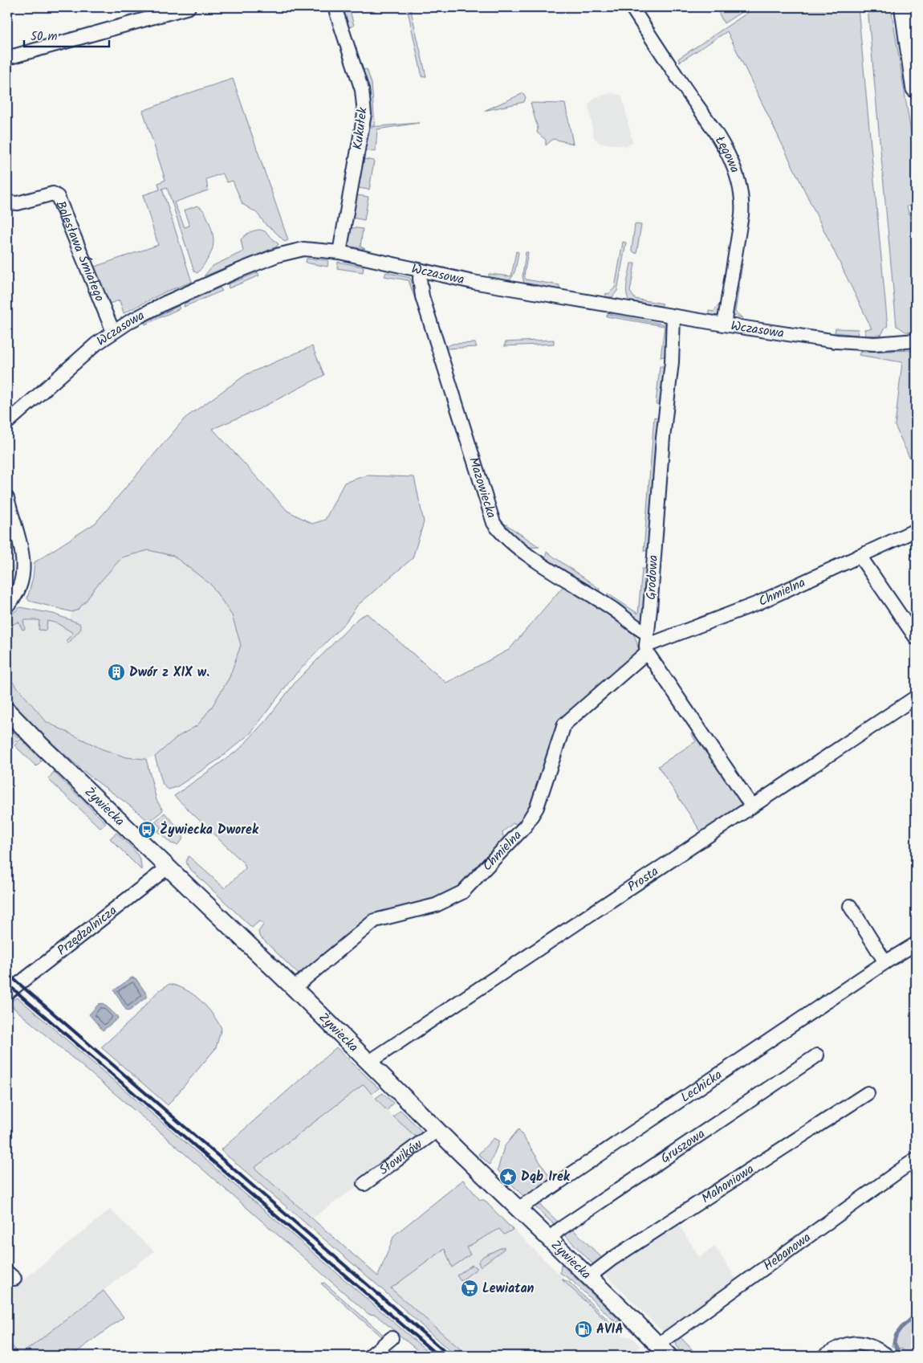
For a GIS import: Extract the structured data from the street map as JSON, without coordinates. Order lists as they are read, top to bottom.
{
  "streets": {
    "main road": ["Żywiecka"],
    "street": [
      "Kukułek",
      "Łęgowa",
      "Bolesława Śmiałego",
      "Wczasowa",
      "Mazowiecka",
      "Grodowa",
      "Chmielna",
      "Prosta",
      "Przędzalnicza",
      "Lechicka",
      "Gruszowa",
      "Słowików",
      "Mahoniowa",
      "Hebanowa"
    ]
  },
  "crossings": [
    ["Kukułek", "Wczasowa"],
    ["Łęgowa", "Wczasowa"],
    ["Bolesława Śmiałego", "Wczasowa"],
    ["Wczasowa", "Mazowiecka"],
    ["Wczasowa", "Grodowa"],
    ["Mazowiecka", "Grodowa"],
    ["Mazowiecka", "Chmielna"],
    ["Grodowa", "Chmielna"],
    ["Chmielna", "Żywiecka"],
    ["Żywiecka", "Prosta"],
    ["Żywiecka", "Przędzalnicza"],
    ["Żywiecka", "Lechicka"],
    ["Żywiecka", "Gruszowa"],
    ["Żywiecka", "Słowików"],
    ["Żywiecka", "Mahoniowa"],
    ["Żywiecka", "Hebanowa"]
  ],
  "places": {
    "building": ["Dwór z XIX w."],
    "bus stop": ["Żywiecka Dworek"],
    "place": ["Dąb Irek"],
    "supermarket": ["Lewiatan"],
    "fuel station": ["AVIA"]
  },
  "scale_bar": "50 m"
}
